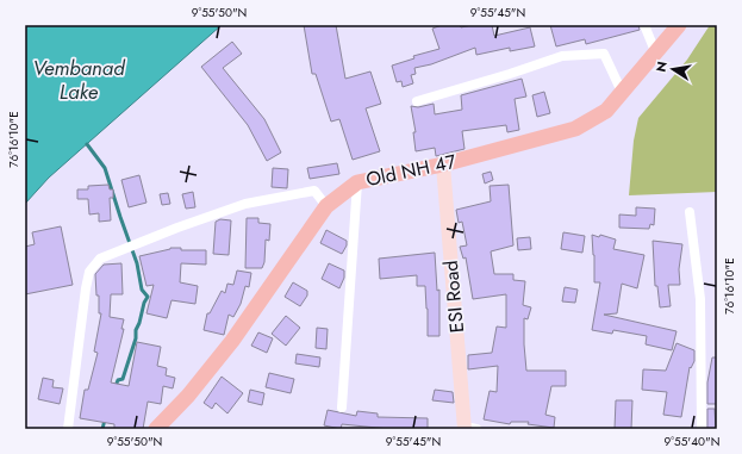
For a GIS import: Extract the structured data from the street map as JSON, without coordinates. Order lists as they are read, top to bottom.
{
  "streets": {
    "main road": ["Old NH 47", "ESI Road"]
  },
  "crossings": [
    ["Old NH 47", "ESI Road"]
  ],
  "water": ["Vembanad Lake"],
  "north": "left",
  "coordinates": [
    "9°55'50\"N",
    "9°55'45\"N",
    "76°16'10\"E",
    "9°55'40\"N"
  ]
}
